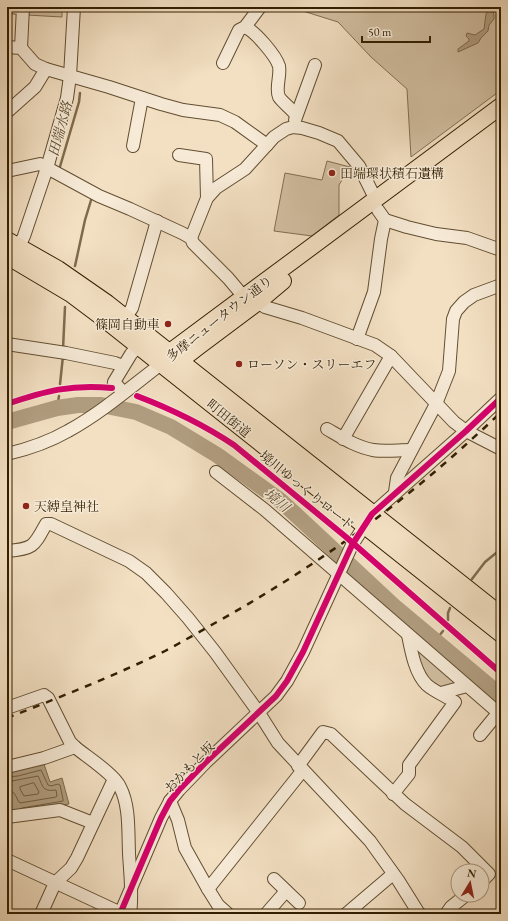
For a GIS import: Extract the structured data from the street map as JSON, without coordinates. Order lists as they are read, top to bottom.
{
  "streets": {
    "main road": ["多摩ニュータウン通り", "町田街道"],
    "street": ["おかもと坂"],
    "cycle path": ["境川ゆっくりロード"]
  },
  "crossings": [
    ["多摩ニュータウン通り", "町田街道"],
    ["町田街道", "おかもと坂"]
  ],
  "water": ["田端水路", "境川"],
  "places": [
    "田端環状積石遺構",
    "篠岡自動車",
    "ローソン・スリーエフ",
    "天縛皇神社"
  ],
  "scale_bar": "50 m",
  "north": "top"
}
